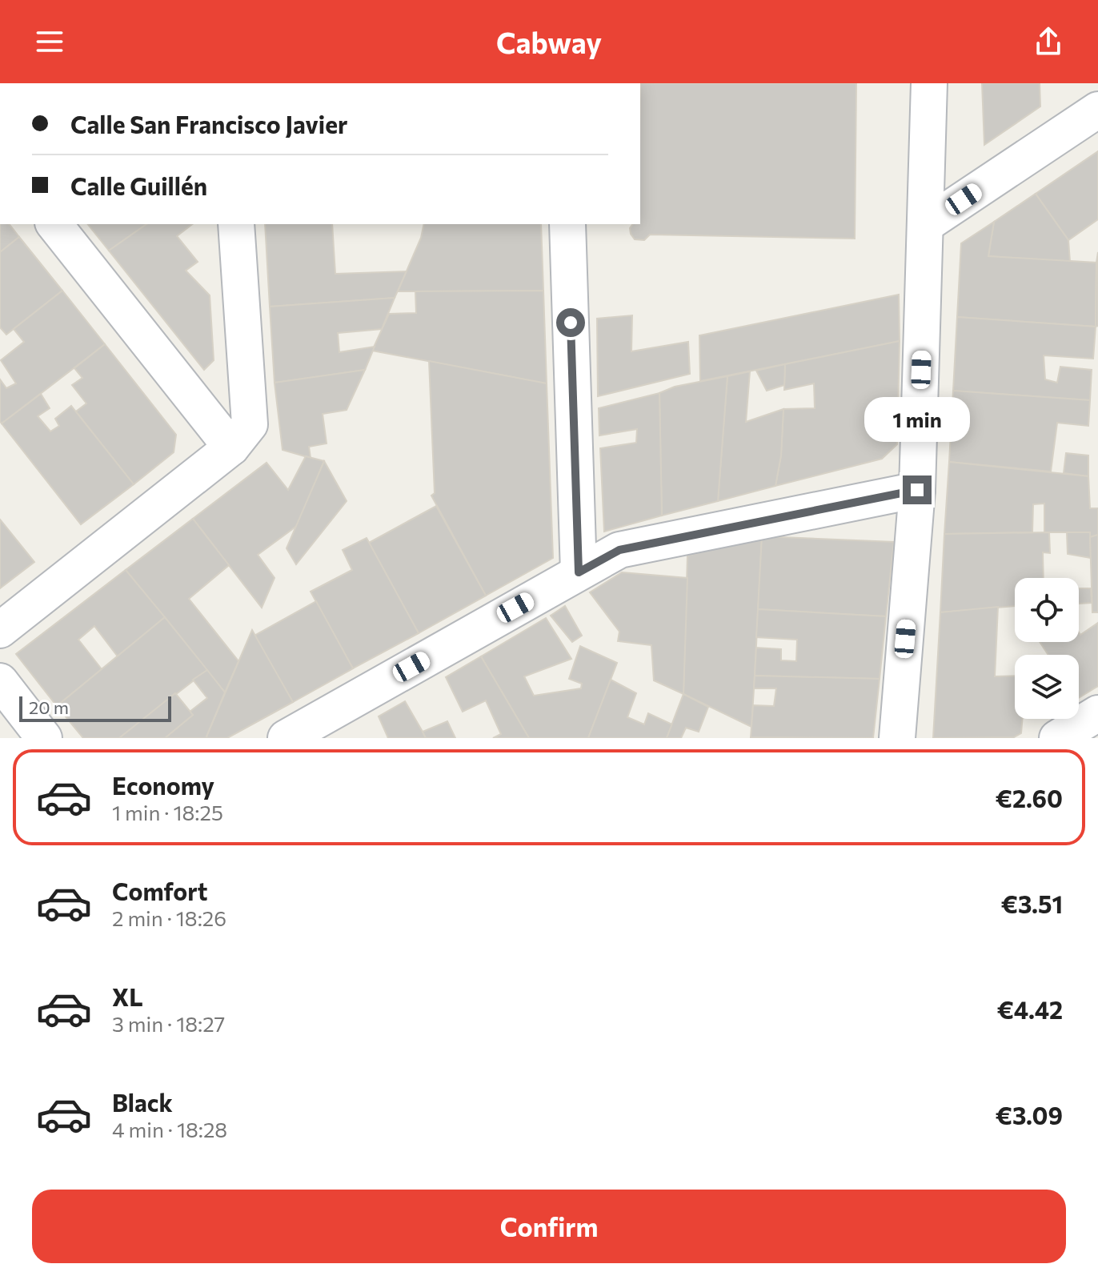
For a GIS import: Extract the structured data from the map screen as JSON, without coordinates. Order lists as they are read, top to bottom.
{
  "scale_bar": "20 m",
  "page": {
    "header": "Cabway",
    "banner": ["Calle San Francisco Javier", "Calle Guillén"],
    "bubble": "1 min",
    "scale": "20 m",
    "list": [
      {
        "name": "Economy",
        "note": "1 min · 18:25",
        "value": "€2.60"
      },
      {
        "name": "Comfort",
        "note": "2 min · 18:26",
        "value": "€3.51"
      },
      {
        "name": "XL",
        "note": "3 min · 18:27",
        "value": "€4.42"
      },
      {
        "name": "Black",
        "note": "4 min · 18:28",
        "value": "€3.09"
      }
    ],
    "buttons": "Confirm"
  }
}
